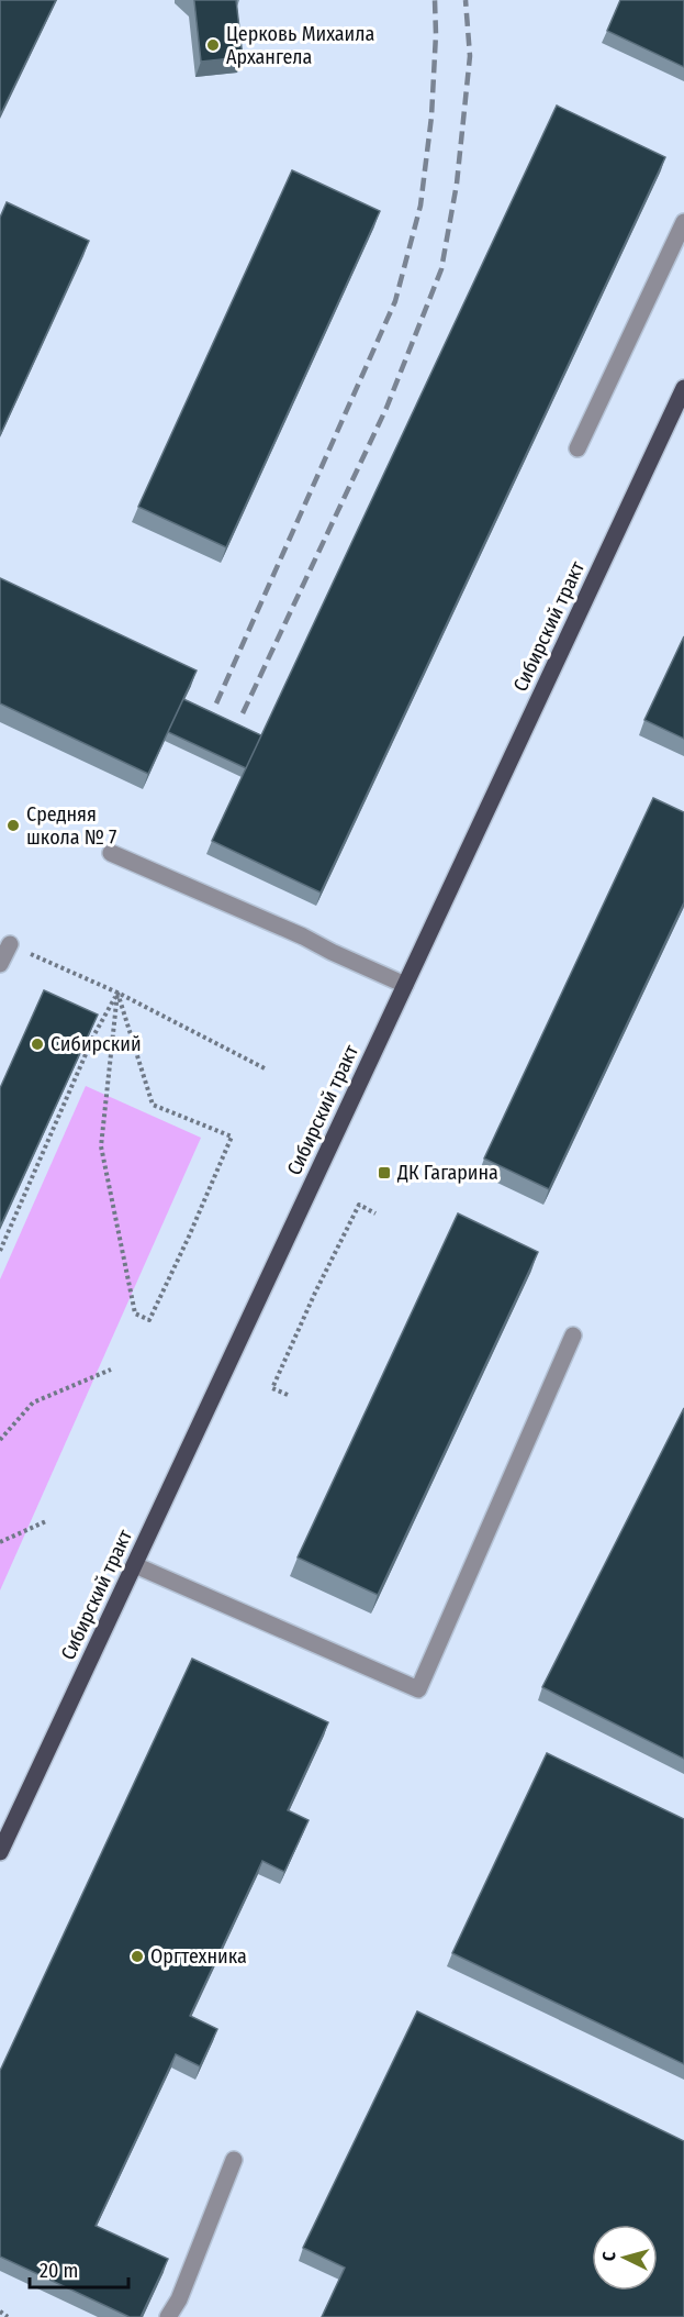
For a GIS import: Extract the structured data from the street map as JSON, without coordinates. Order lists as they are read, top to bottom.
{
  "streets": {
    "main road": ["Сибирский тракт"]
  },
  "places": {
    "other": [
      "Церковь Михаила Архангела",
      "Средняя школа № 7",
      "Сибирский",
      "Оргтехника"
    ],
    "transit": ["ДК Гагарина"]
  },
  "scale_bar": "20 m",
  "north": "left"
}
